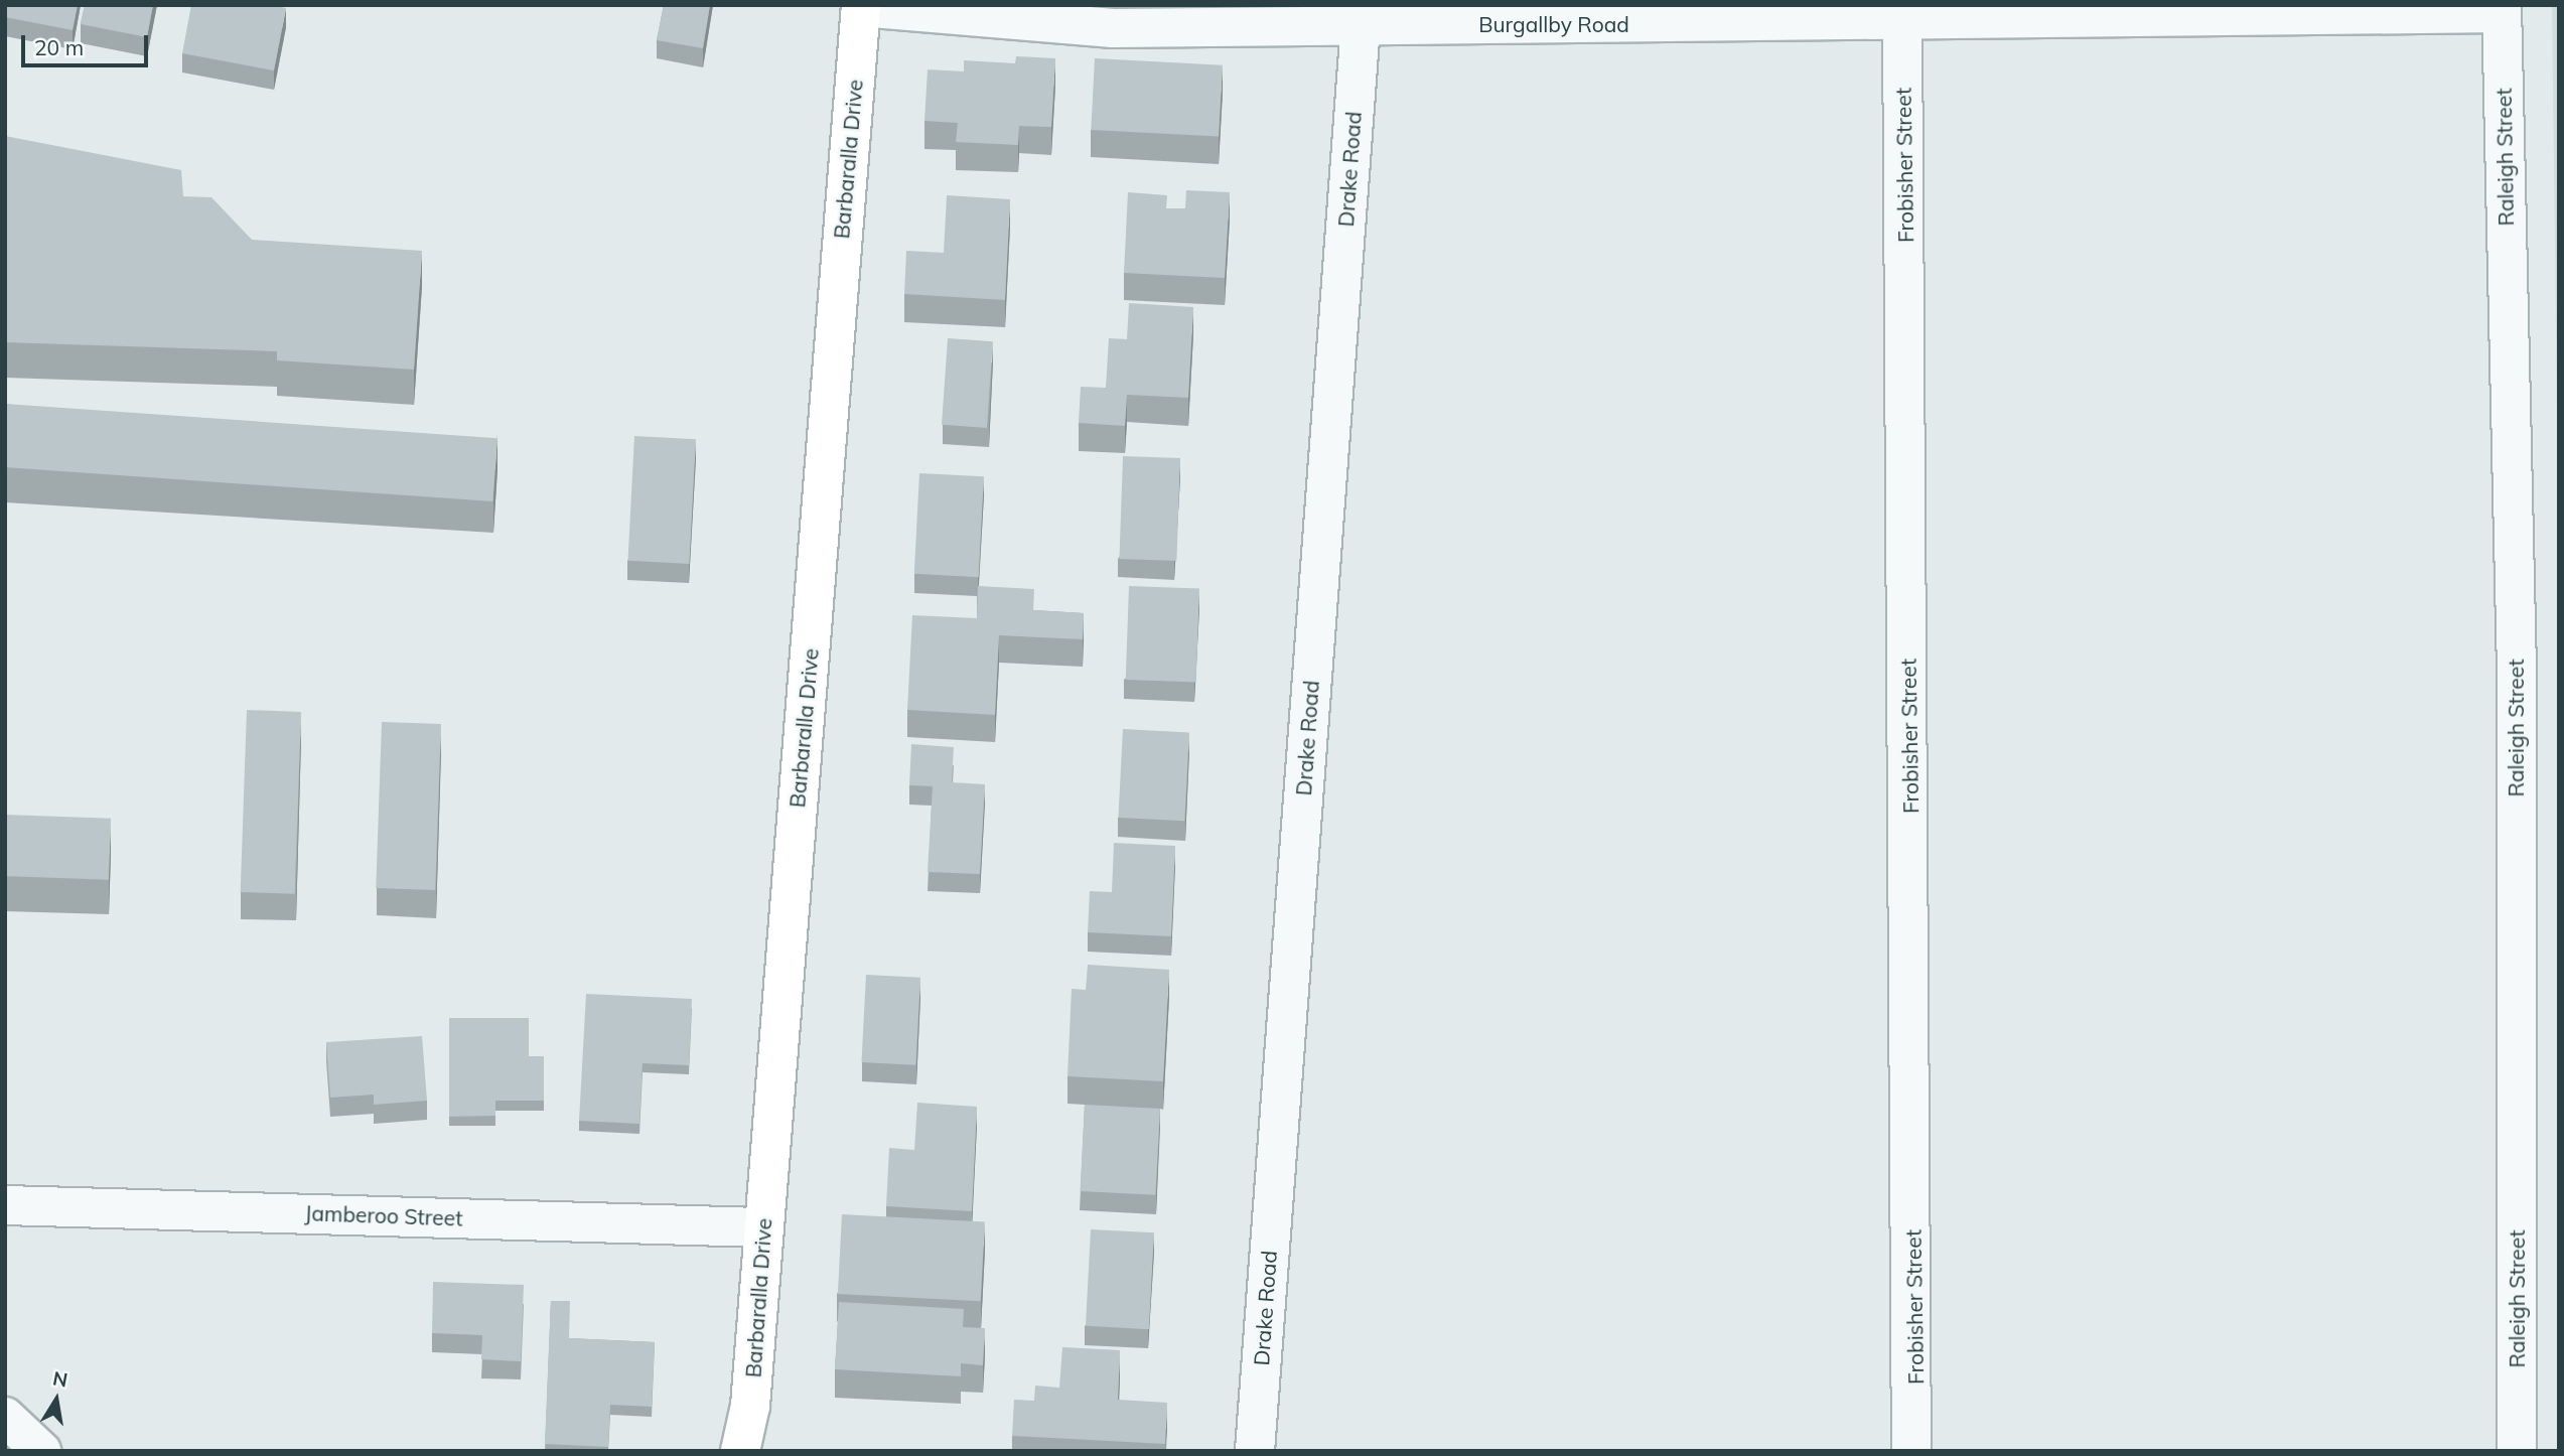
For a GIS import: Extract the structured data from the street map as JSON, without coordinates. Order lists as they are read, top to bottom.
{
  "streets": {
    "street": [
      "Burgallby Road",
      "Raleigh Street",
      "Barbaralla Drive",
      "Frobisher Street",
      "Drake Road",
      "Jamberoo Street"
    ]
  },
  "crossings": [
    ["Burgallby Road", "Raleigh Street"],
    ["Burgallby Road", "Barbaralla Drive"],
    ["Burgallby Road", "Frobisher Street"],
    ["Burgallby Road", "Drake Road"],
    ["Barbaralla Drive", "Jamberoo Street"]
  ],
  "scale_bar": "20 m",
  "north": "top"
}
